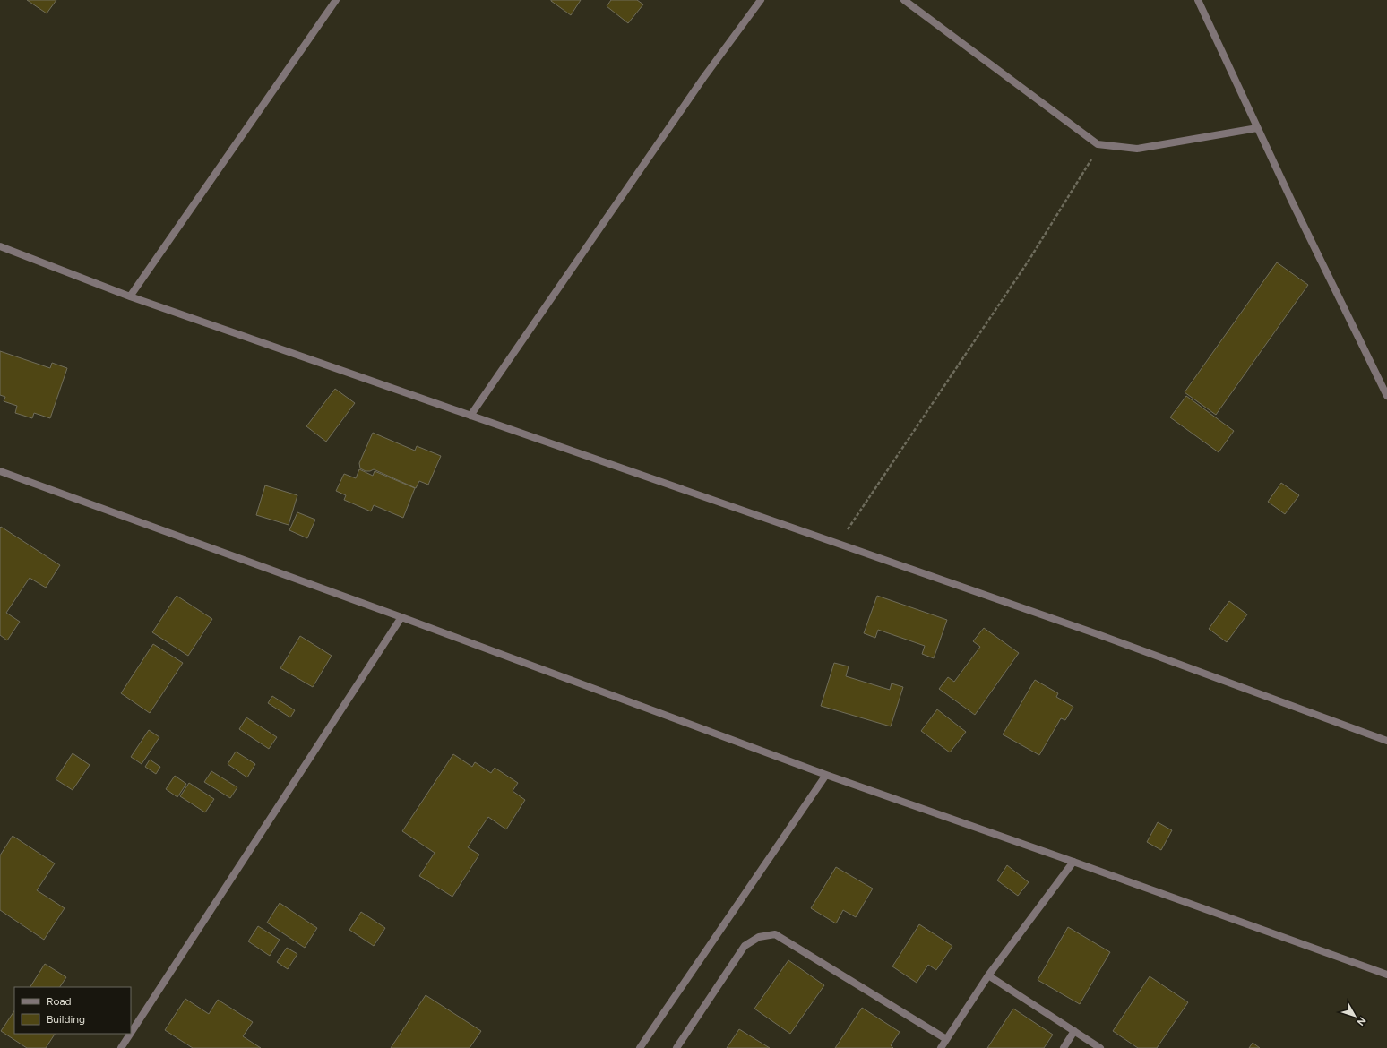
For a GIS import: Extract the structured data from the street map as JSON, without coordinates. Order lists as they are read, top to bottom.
{
  "legend": ["Road", "Building"],
  "north": "bottom right"
}
